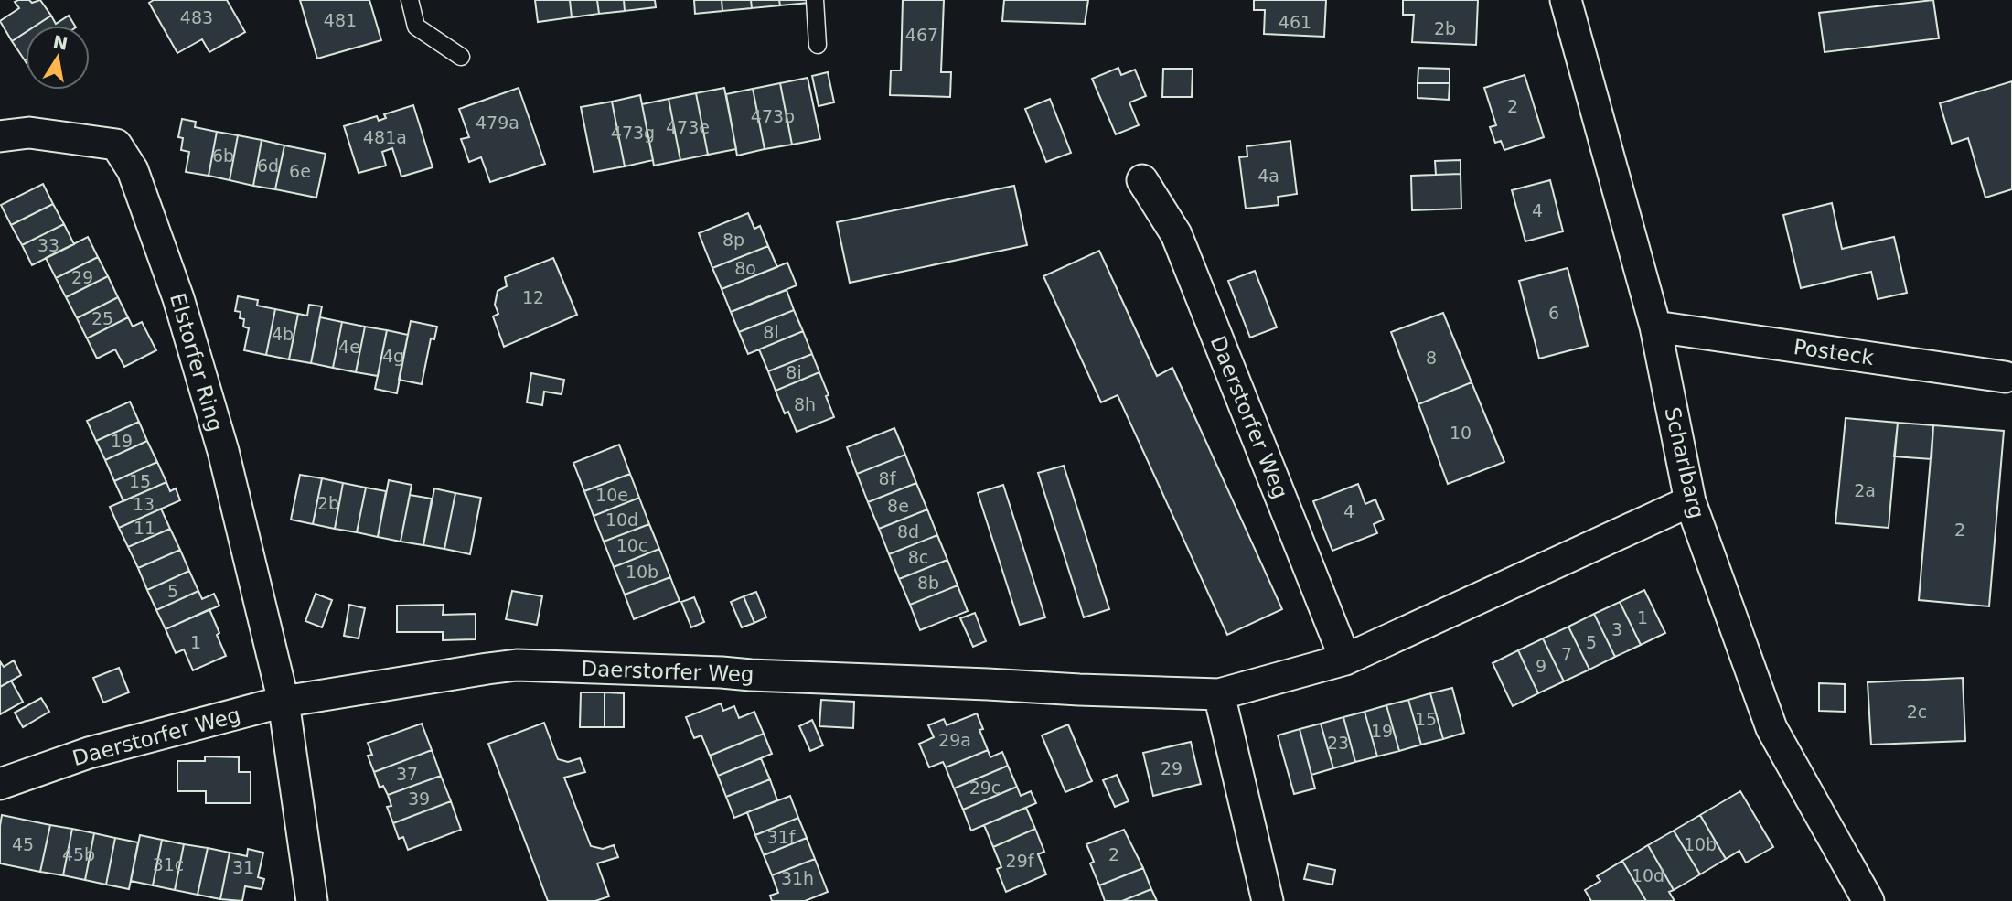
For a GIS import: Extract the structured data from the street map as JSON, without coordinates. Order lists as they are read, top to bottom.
{
  "streets": {
    "street": [
      "Posteck",
      "Elstorfer Ring",
      "Daerstorfer Weg",
      "Scharlbarg"
    ]
  },
  "crossings": [
    ["Posteck", "Scharlbarg"],
    ["Elstorfer Ring", "Daerstorfer Weg"],
    ["Daerstorfer Weg", "Scharlbarg"]
  ],
  "house_numbers": [
    "483",
    "481",
    "461",
    "2b",
    "467",
    "2",
    "473b",
    "479a",
    "473e",
    "473g",
    "481a",
    "6b",
    "6d",
    "6e",
    "4a",
    "4",
    "8p",
    "33",
    "8o",
    "29",
    "12",
    "6",
    "25",
    "8l",
    "4b",
    "4e",
    "4g",
    "8",
    "8i",
    "8h",
    "10",
    "19",
    "8f",
    "15",
    "2a",
    "10e",
    "2b",
    "13",
    "8e",
    "4",
    "10d",
    "11",
    "2",
    "8d",
    "10c",
    "8c",
    "10b",
    "8b",
    "5",
    "1",
    "3",
    "1",
    "5",
    "7",
    "9",
    "2c",
    "15",
    "19",
    "29a",
    "23",
    "29",
    "37",
    "29c",
    "39",
    "31f",
    "45",
    "10b",
    "45b",
    "2",
    "29f",
    "31c",
    "31",
    "10d",
    "31h"
  ],
  "north": "top"
}
